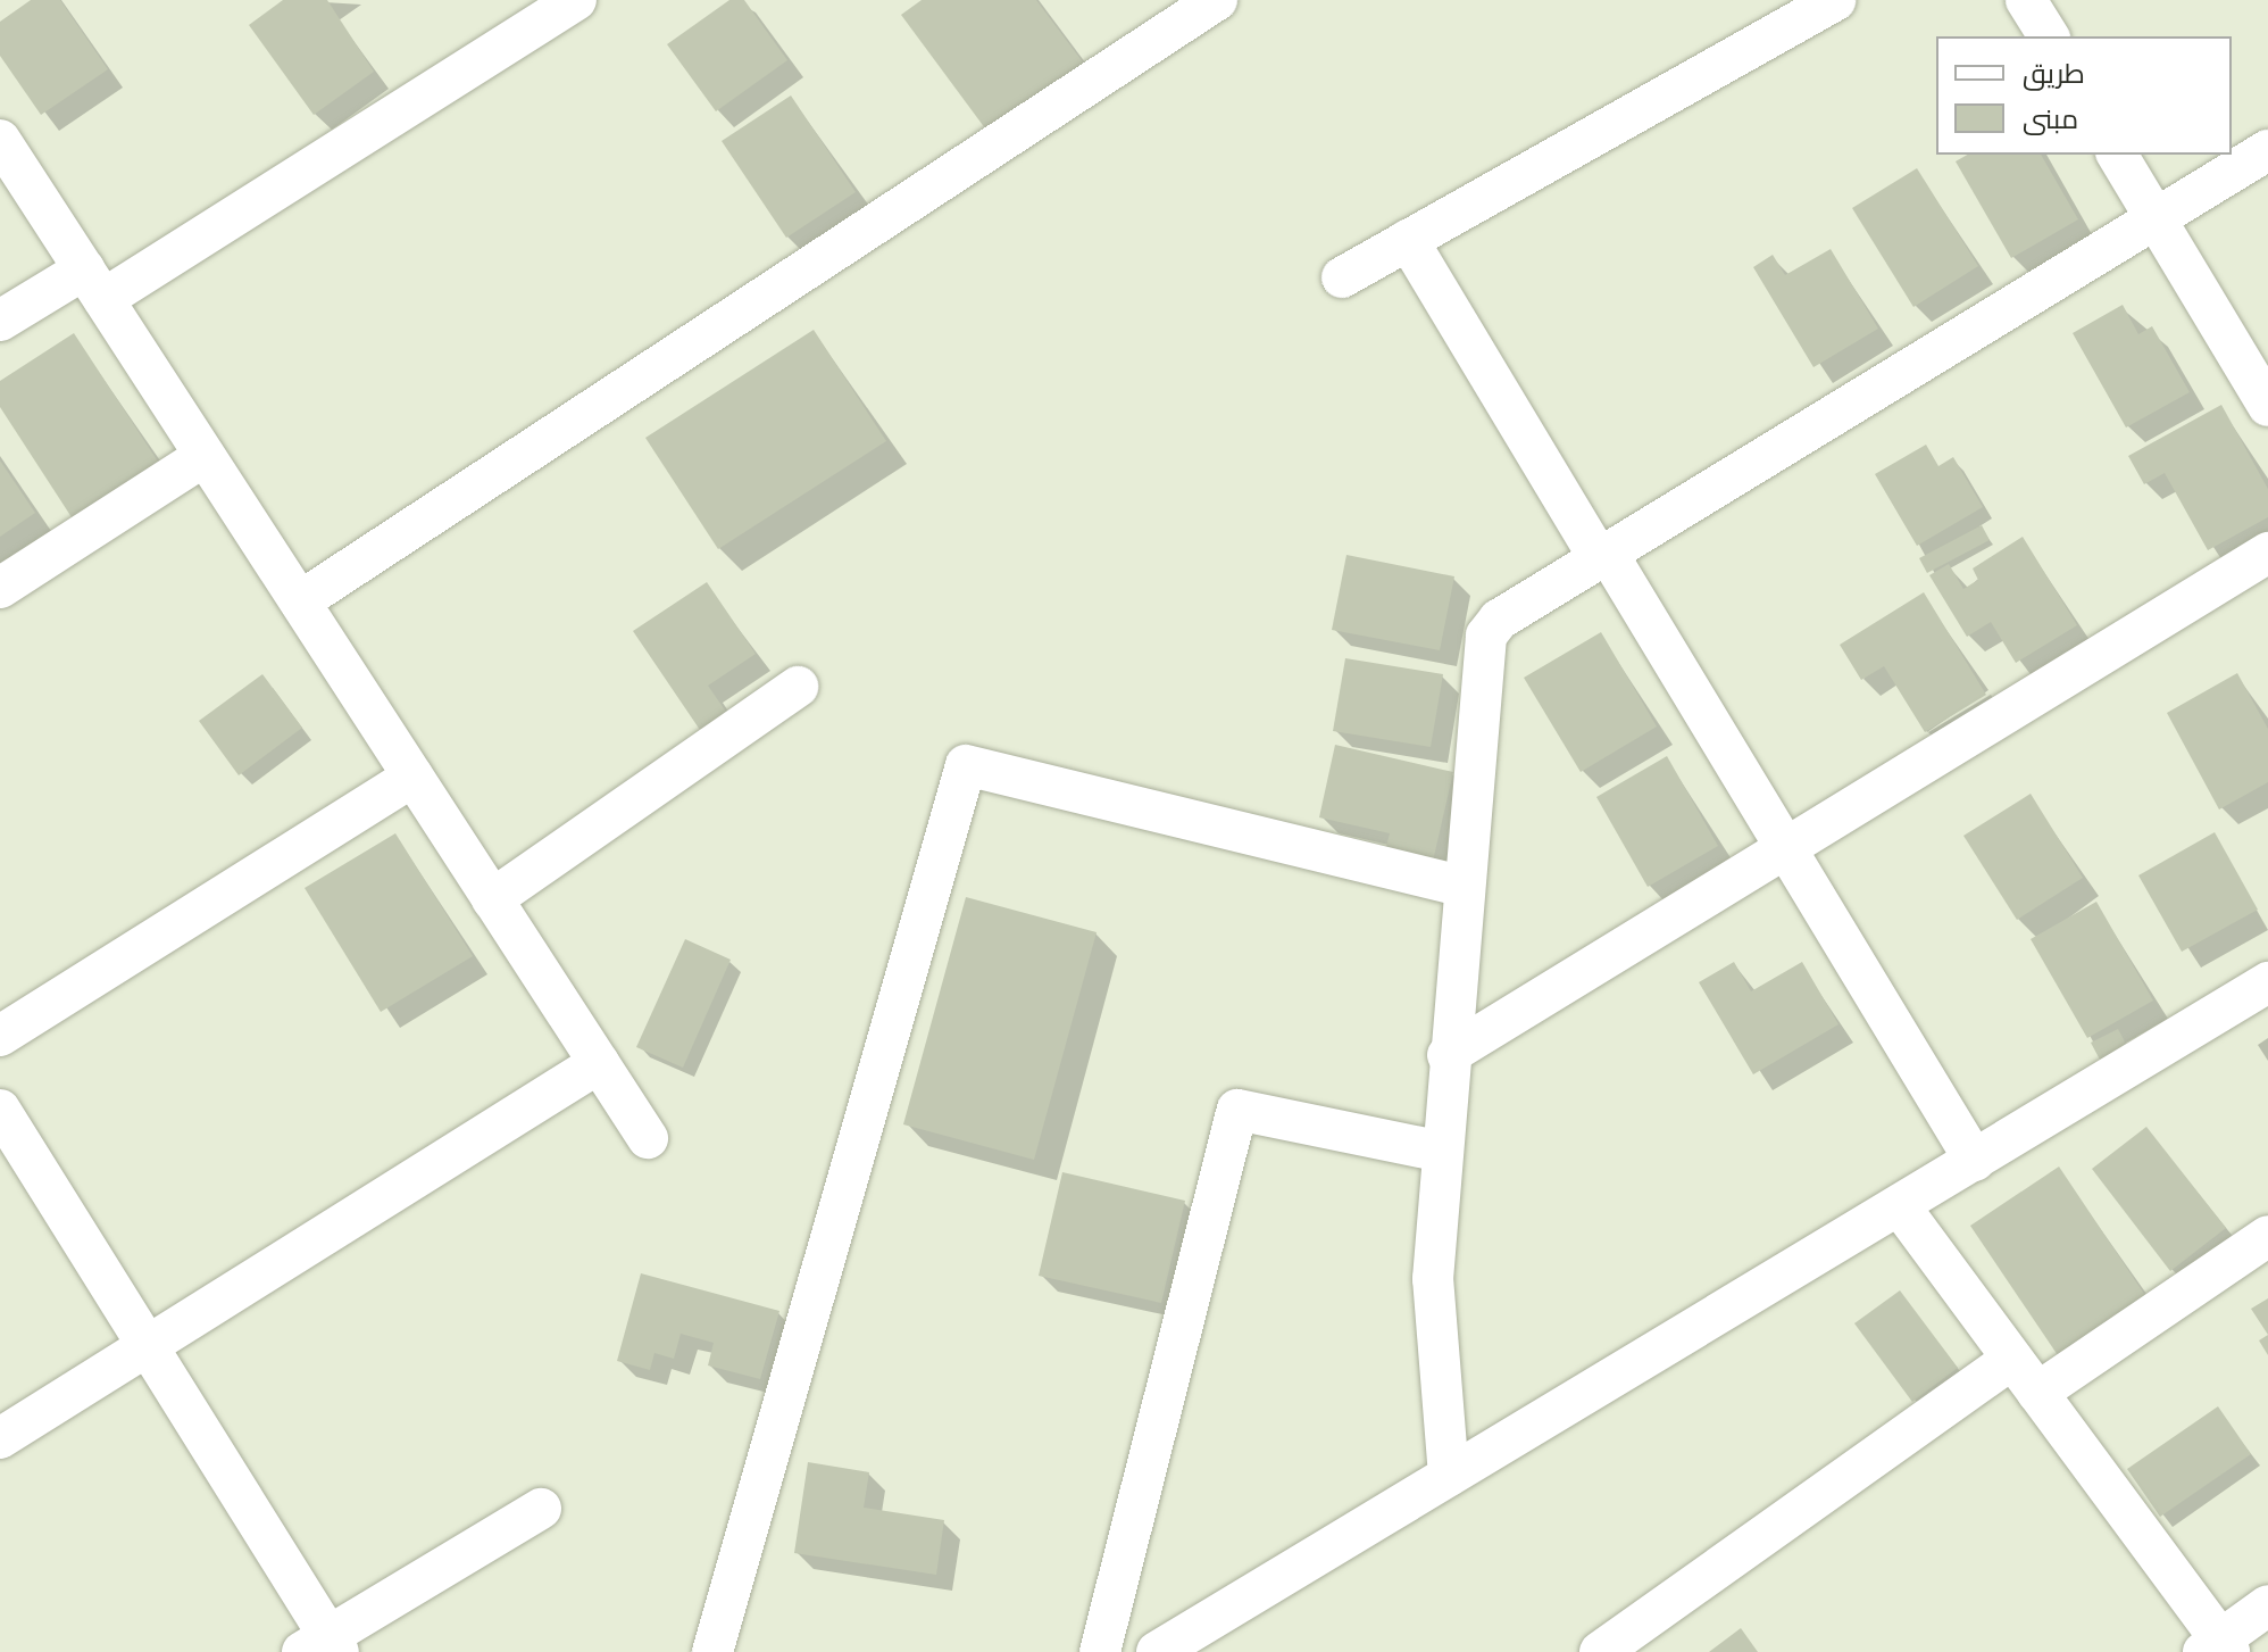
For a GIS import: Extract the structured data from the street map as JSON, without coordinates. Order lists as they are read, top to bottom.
{
  "legend": ["طريق", "مبنى"]
}
